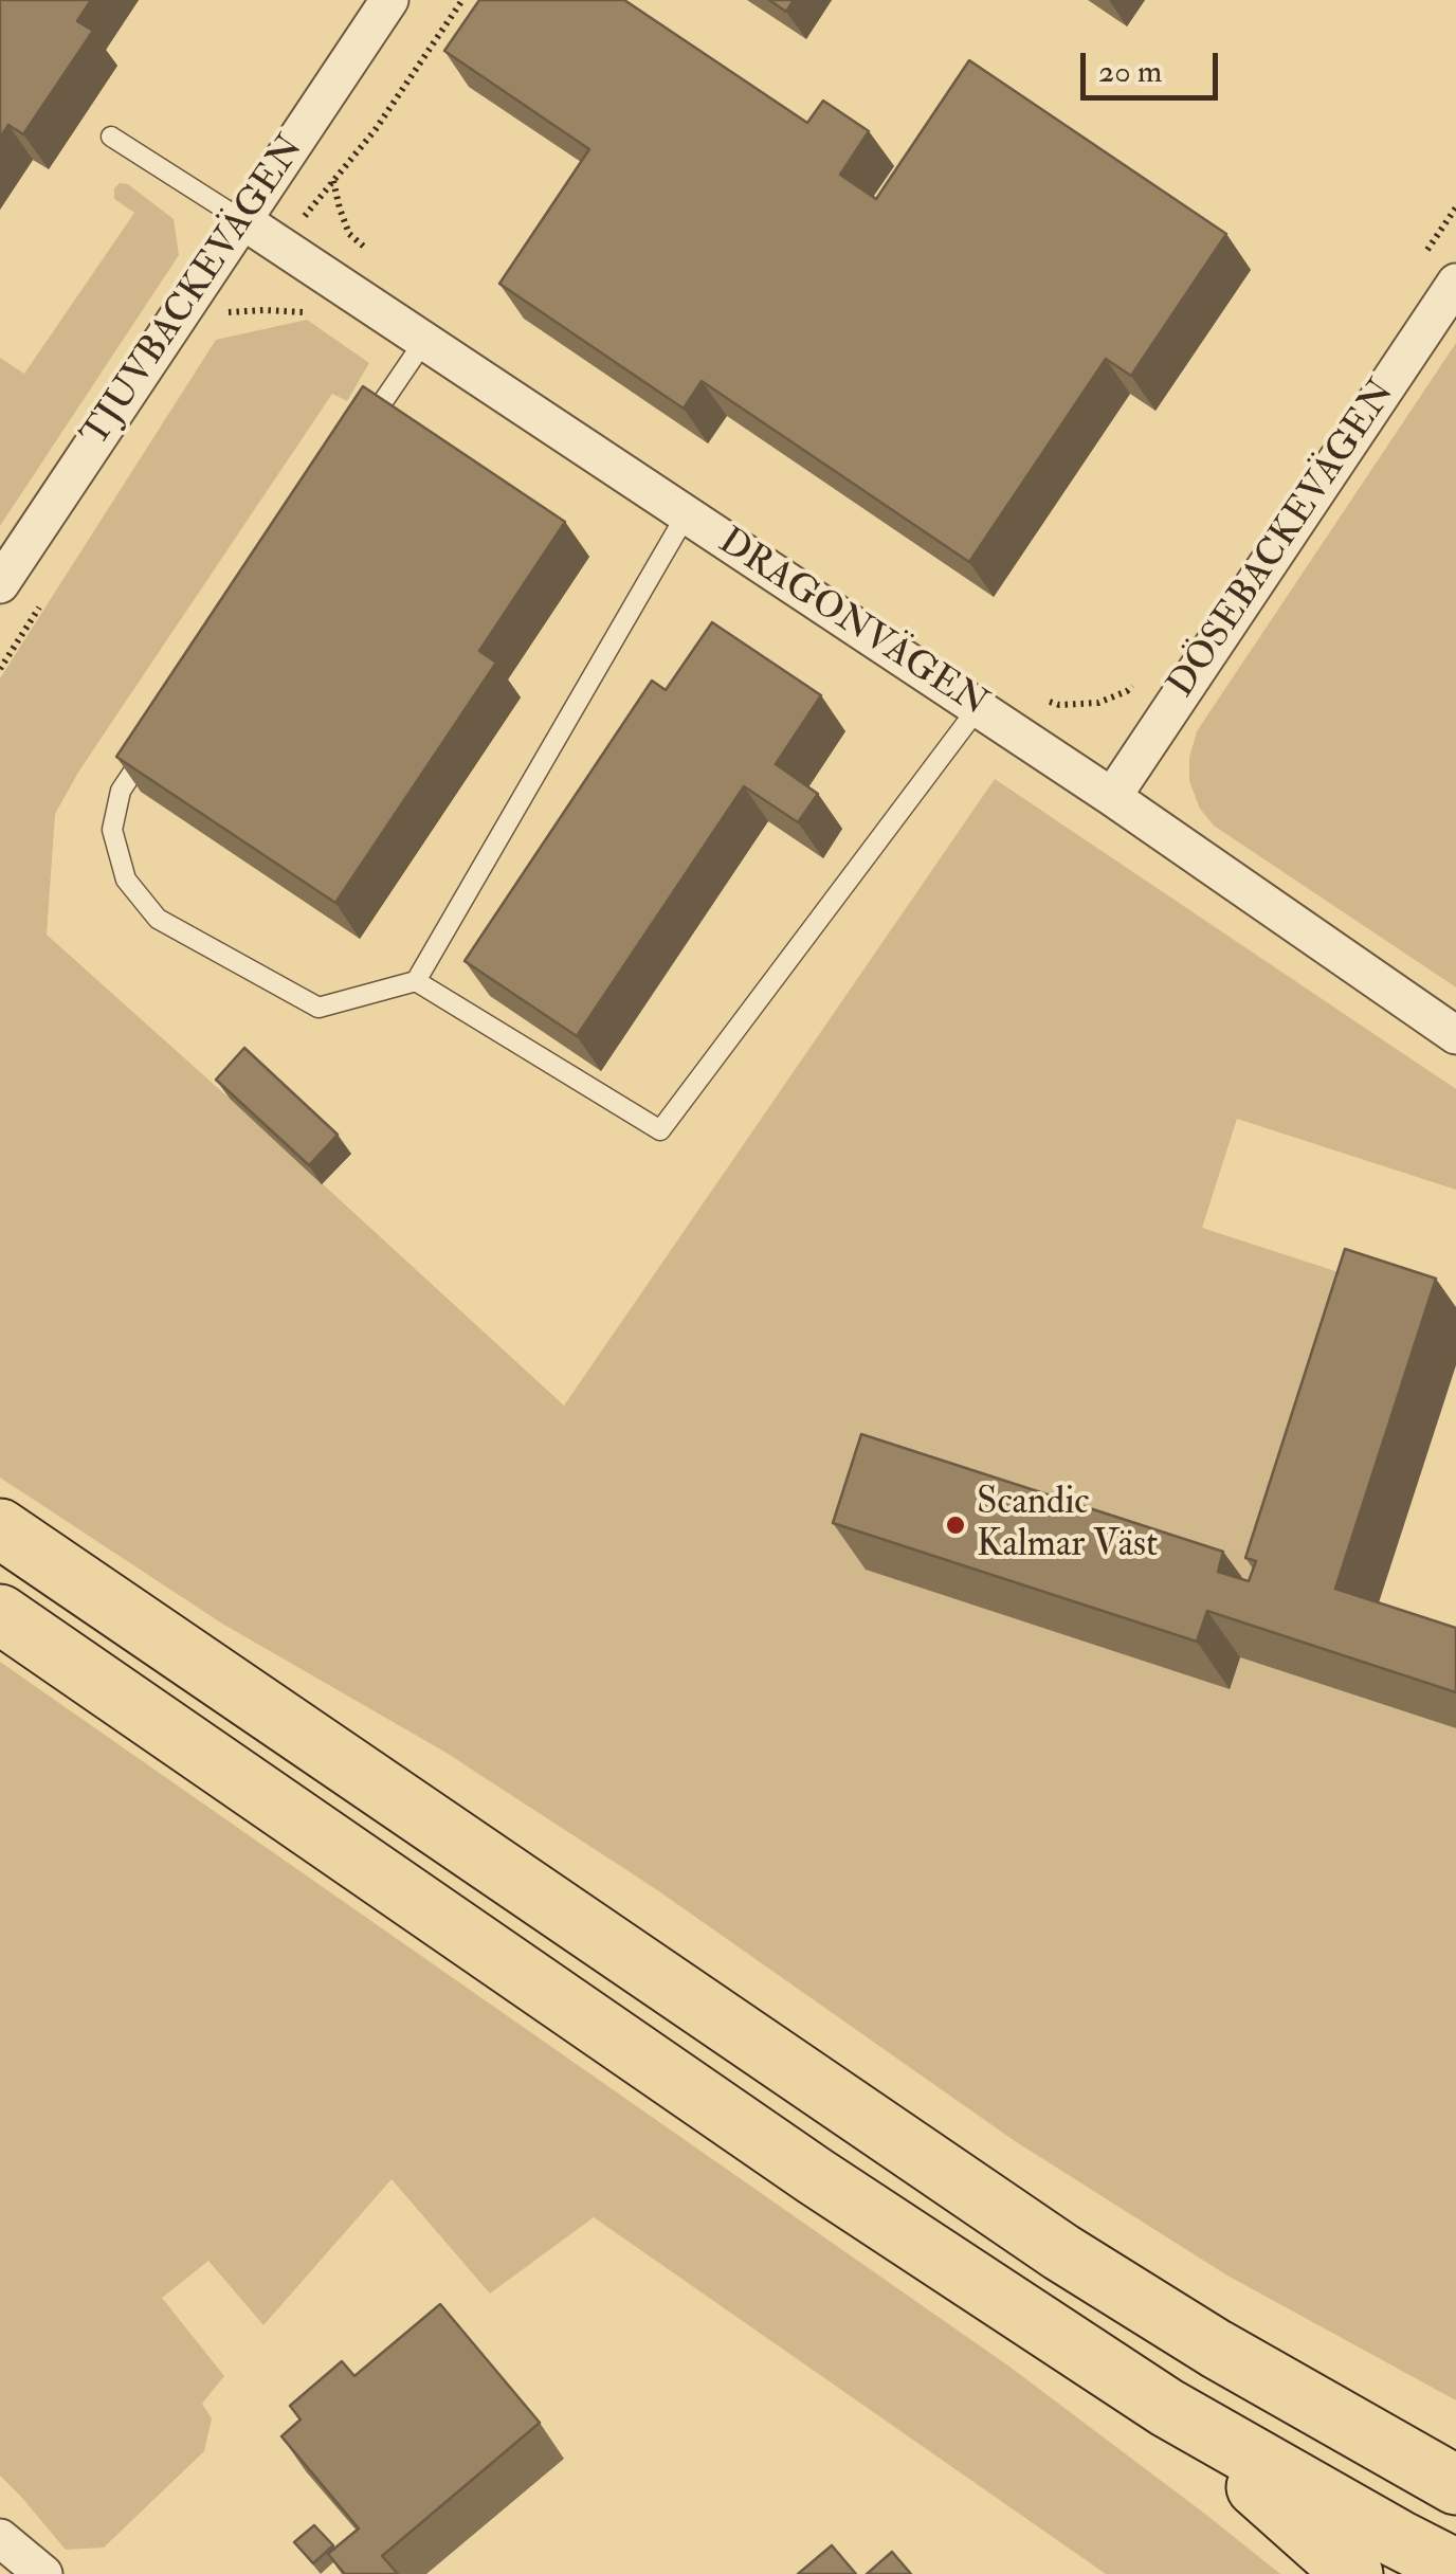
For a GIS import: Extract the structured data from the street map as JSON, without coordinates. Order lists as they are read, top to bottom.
{
  "streets": {
    "street": ["TJUVBACKEVÄGEN", "DÖSEBACKEVÄGEN", "DRAGONVÄGEN"]
  },
  "crossings": [
    ["TJUVBACKEVÄGEN", "DRAGONVÄGEN"],
    ["DÖSEBACKEVÄGEN", "DRAGONVÄGEN"]
  ],
  "places": ["Scandic Kalmar Väst"],
  "scale_bar": "20 m"
}
